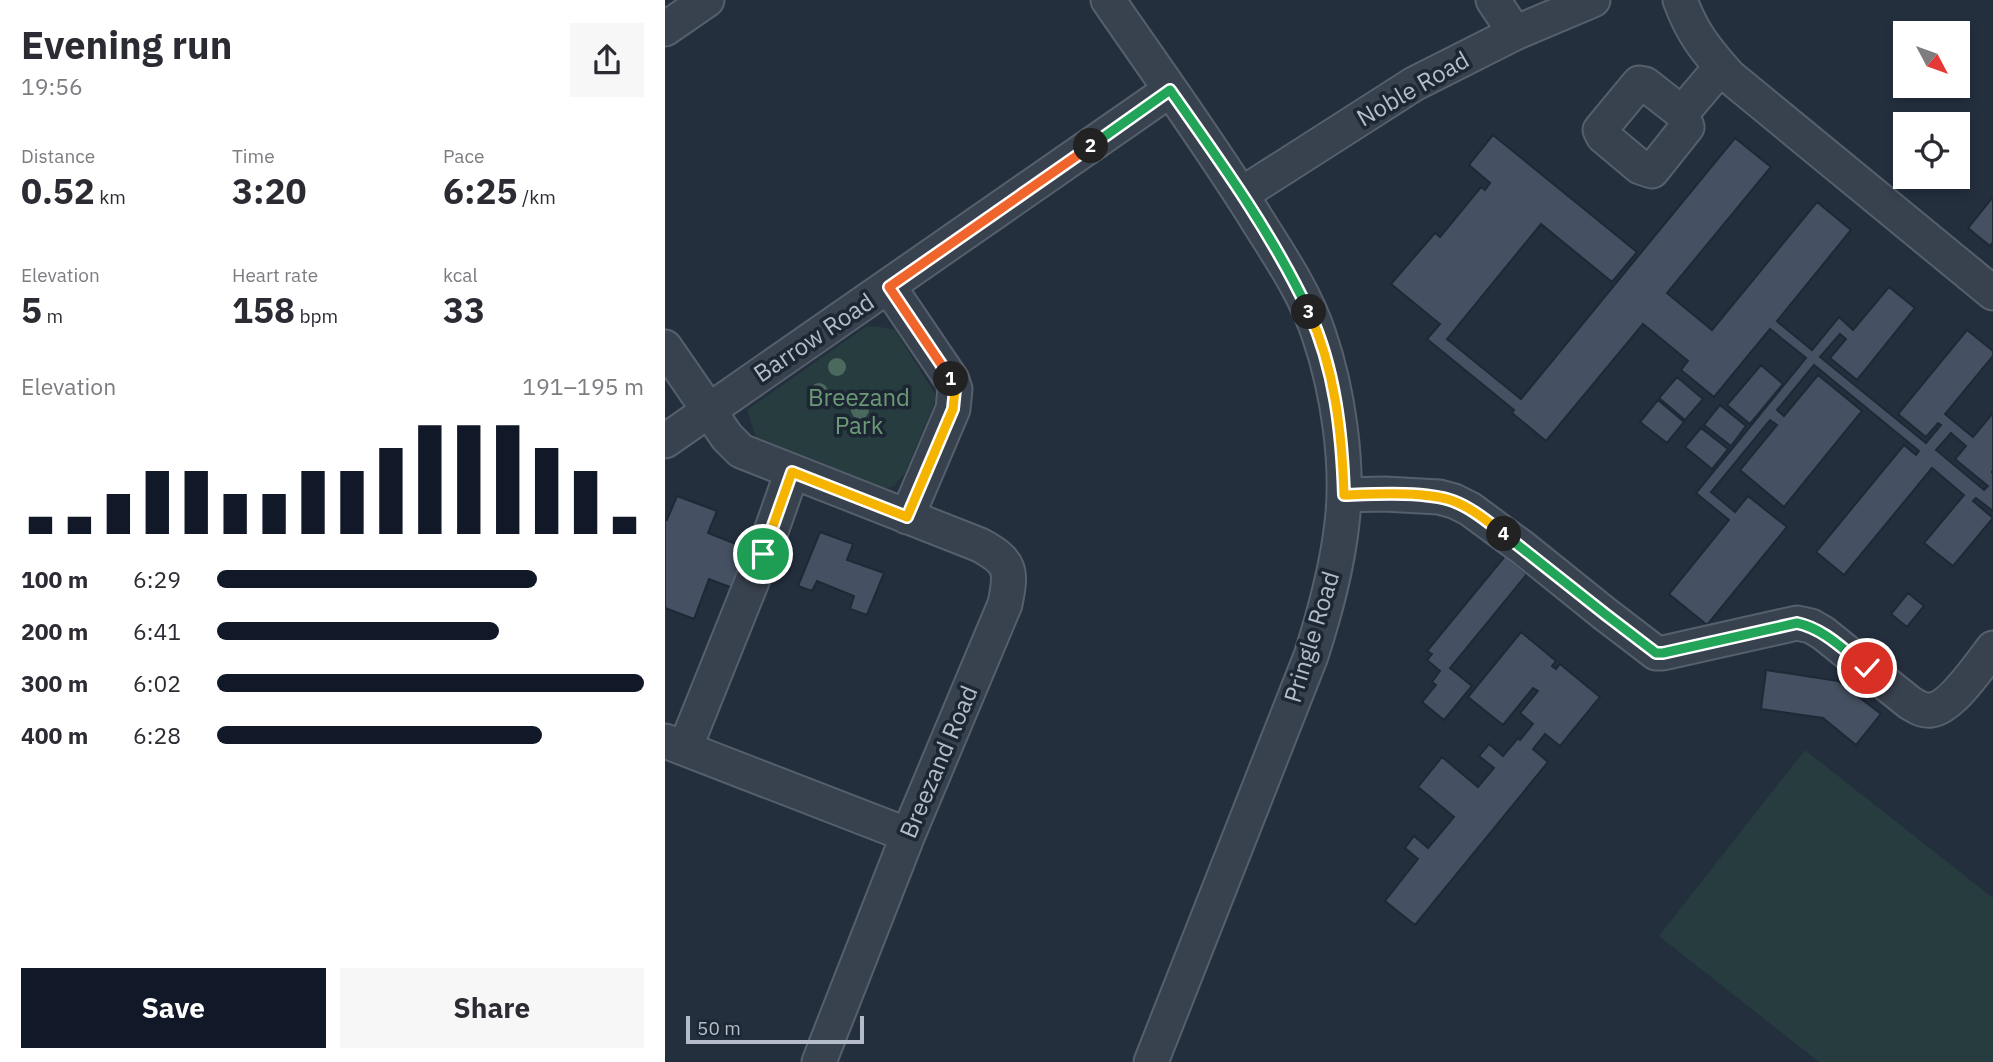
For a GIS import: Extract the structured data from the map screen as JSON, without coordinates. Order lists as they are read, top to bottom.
{
  "streets": {
    "street": [
      "Noble Road",
      "Barrow Road",
      "Pringle Road",
      "Breezand Road"
    ]
  },
  "crossings": [
    ["Noble Road", "Pringle Road"],
    ["Barrow Road", "Pringle Road"],
    ["Barrow Road", "Breezand Road"]
  ],
  "parks": ["Breezand Park"],
  "scale_bar": "50 m",
  "north": "bottom right",
  "page": {
    "heading": ["Evening run", "19:56"],
    "stats": [
      ["Distance", "0.52 km"],
      ["Time", "3:20"],
      ["Pace", "6:25 /km"],
      ["Elevation", "5 m"],
      ["Heart rate", "158 bpm"],
      ["kcal", "33"]
    ],
    "pins": [
      "2",
      "3",
      "1",
      "4"
    ],
    "chart": ["Elevation", "191–195 m"],
    "list": [
      {
        "name": "100 m",
        "note": "6:29"
      },
      {
        "name": "200 m",
        "note": "6:41"
      },
      {
        "name": "300 m",
        "note": "6:02"
      },
      {
        "name": "400 m",
        "note": "6:28"
      }
    ],
    "buttons": ["Save", "Share"],
    "scale": "50 m"
  }
}
